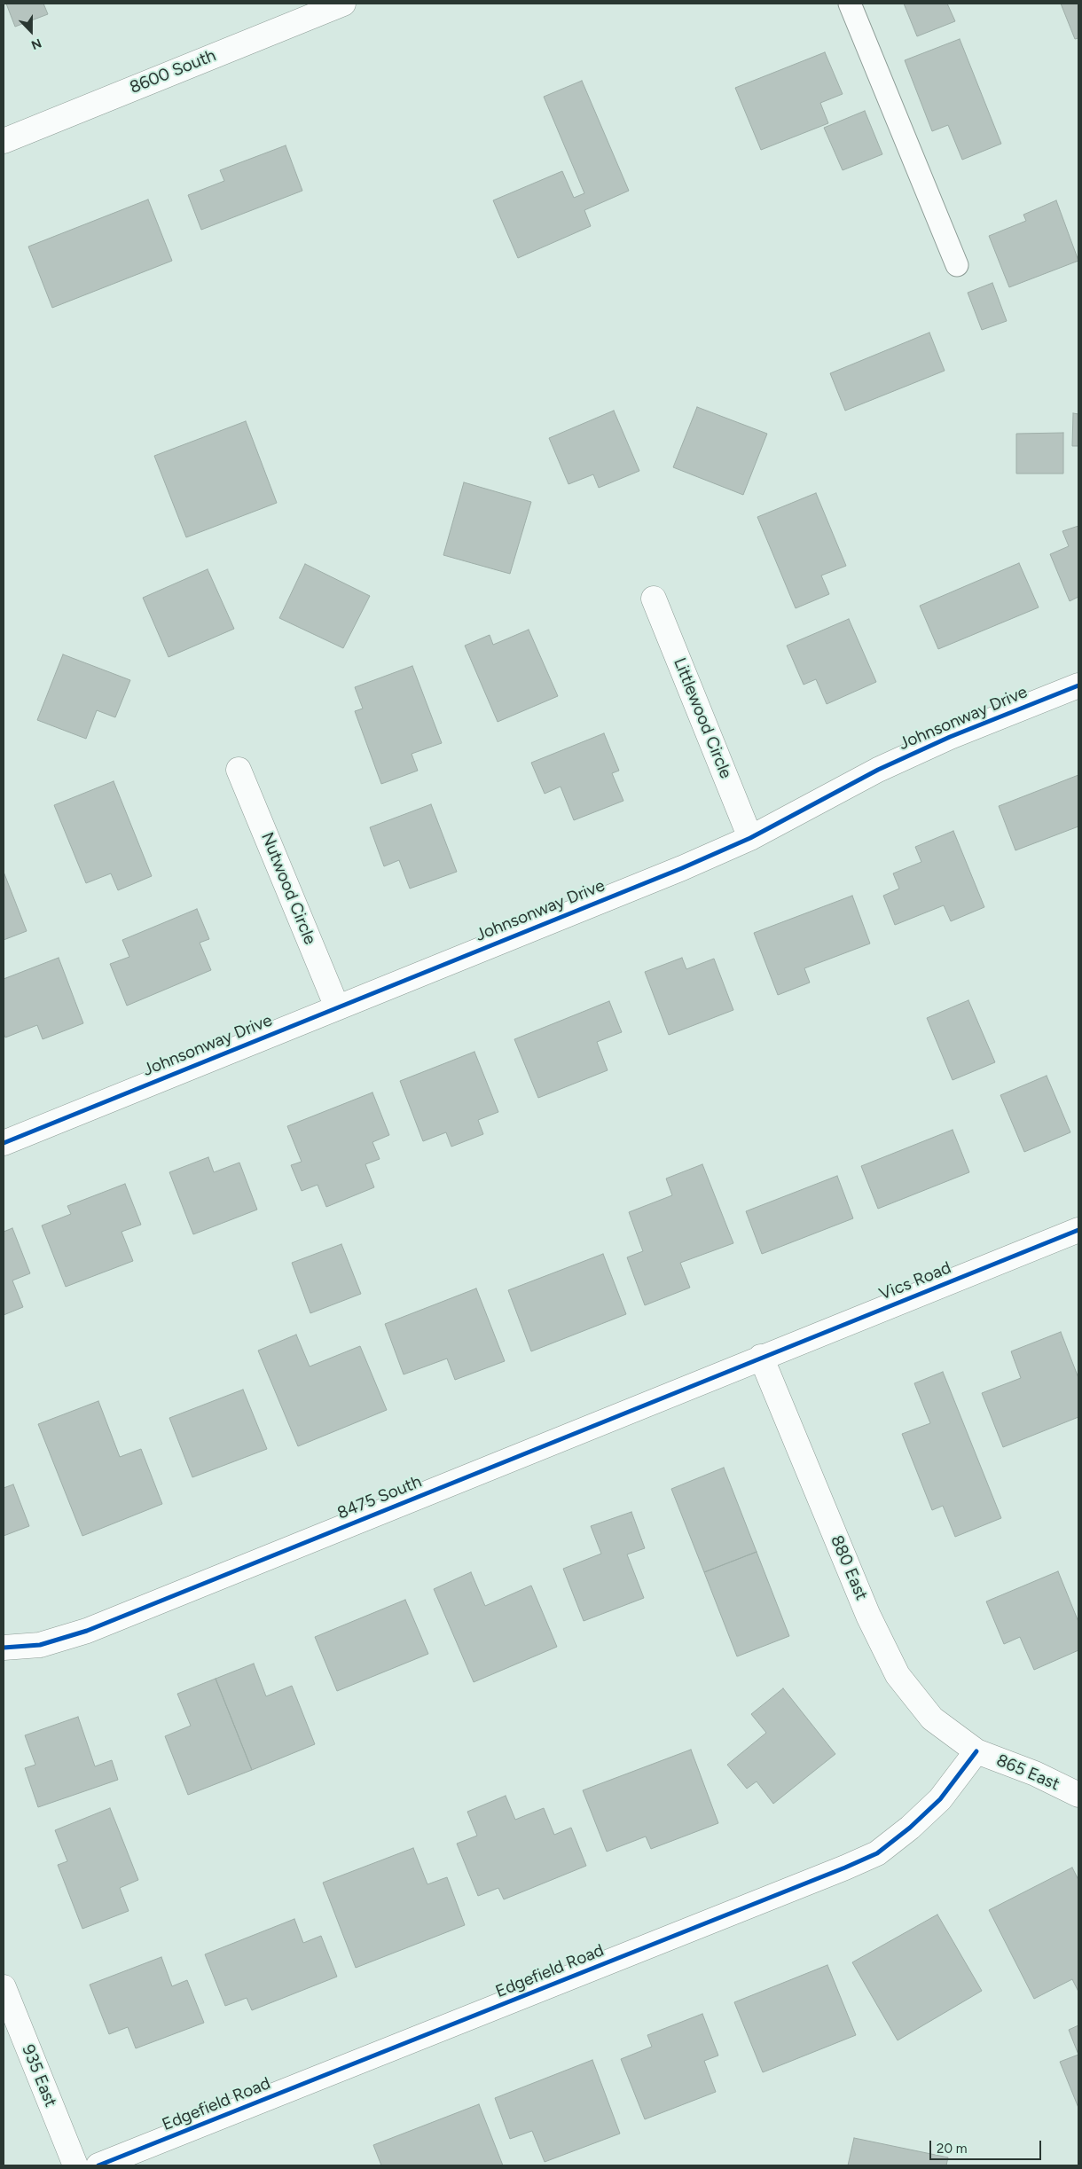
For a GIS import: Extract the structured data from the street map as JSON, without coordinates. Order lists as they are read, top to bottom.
{
  "streets": {
    "street": [
      "8600 South",
      "Littlewood Circle",
      "Johnsonway Drive",
      "Nutwood Circle",
      "Vics Road",
      "8475 South",
      "880 East",
      "865 East",
      "Edgefield Road",
      "935 East"
    ]
  },
  "crossings": [
    ["Littlewood Circle", "Johnsonway Drive"],
    ["Johnsonway Drive", "Nutwood Circle"],
    ["Vics Road", "8475 South"],
    ["Vics Road", "880 East"],
    ["8475 South", "880 East"],
    ["880 East", "865 East"],
    ["880 East", "Edgefield Road"],
    ["865 East", "Edgefield Road"]
  ],
  "scale_bar": "20 m",
  "north": "bottom"
}
